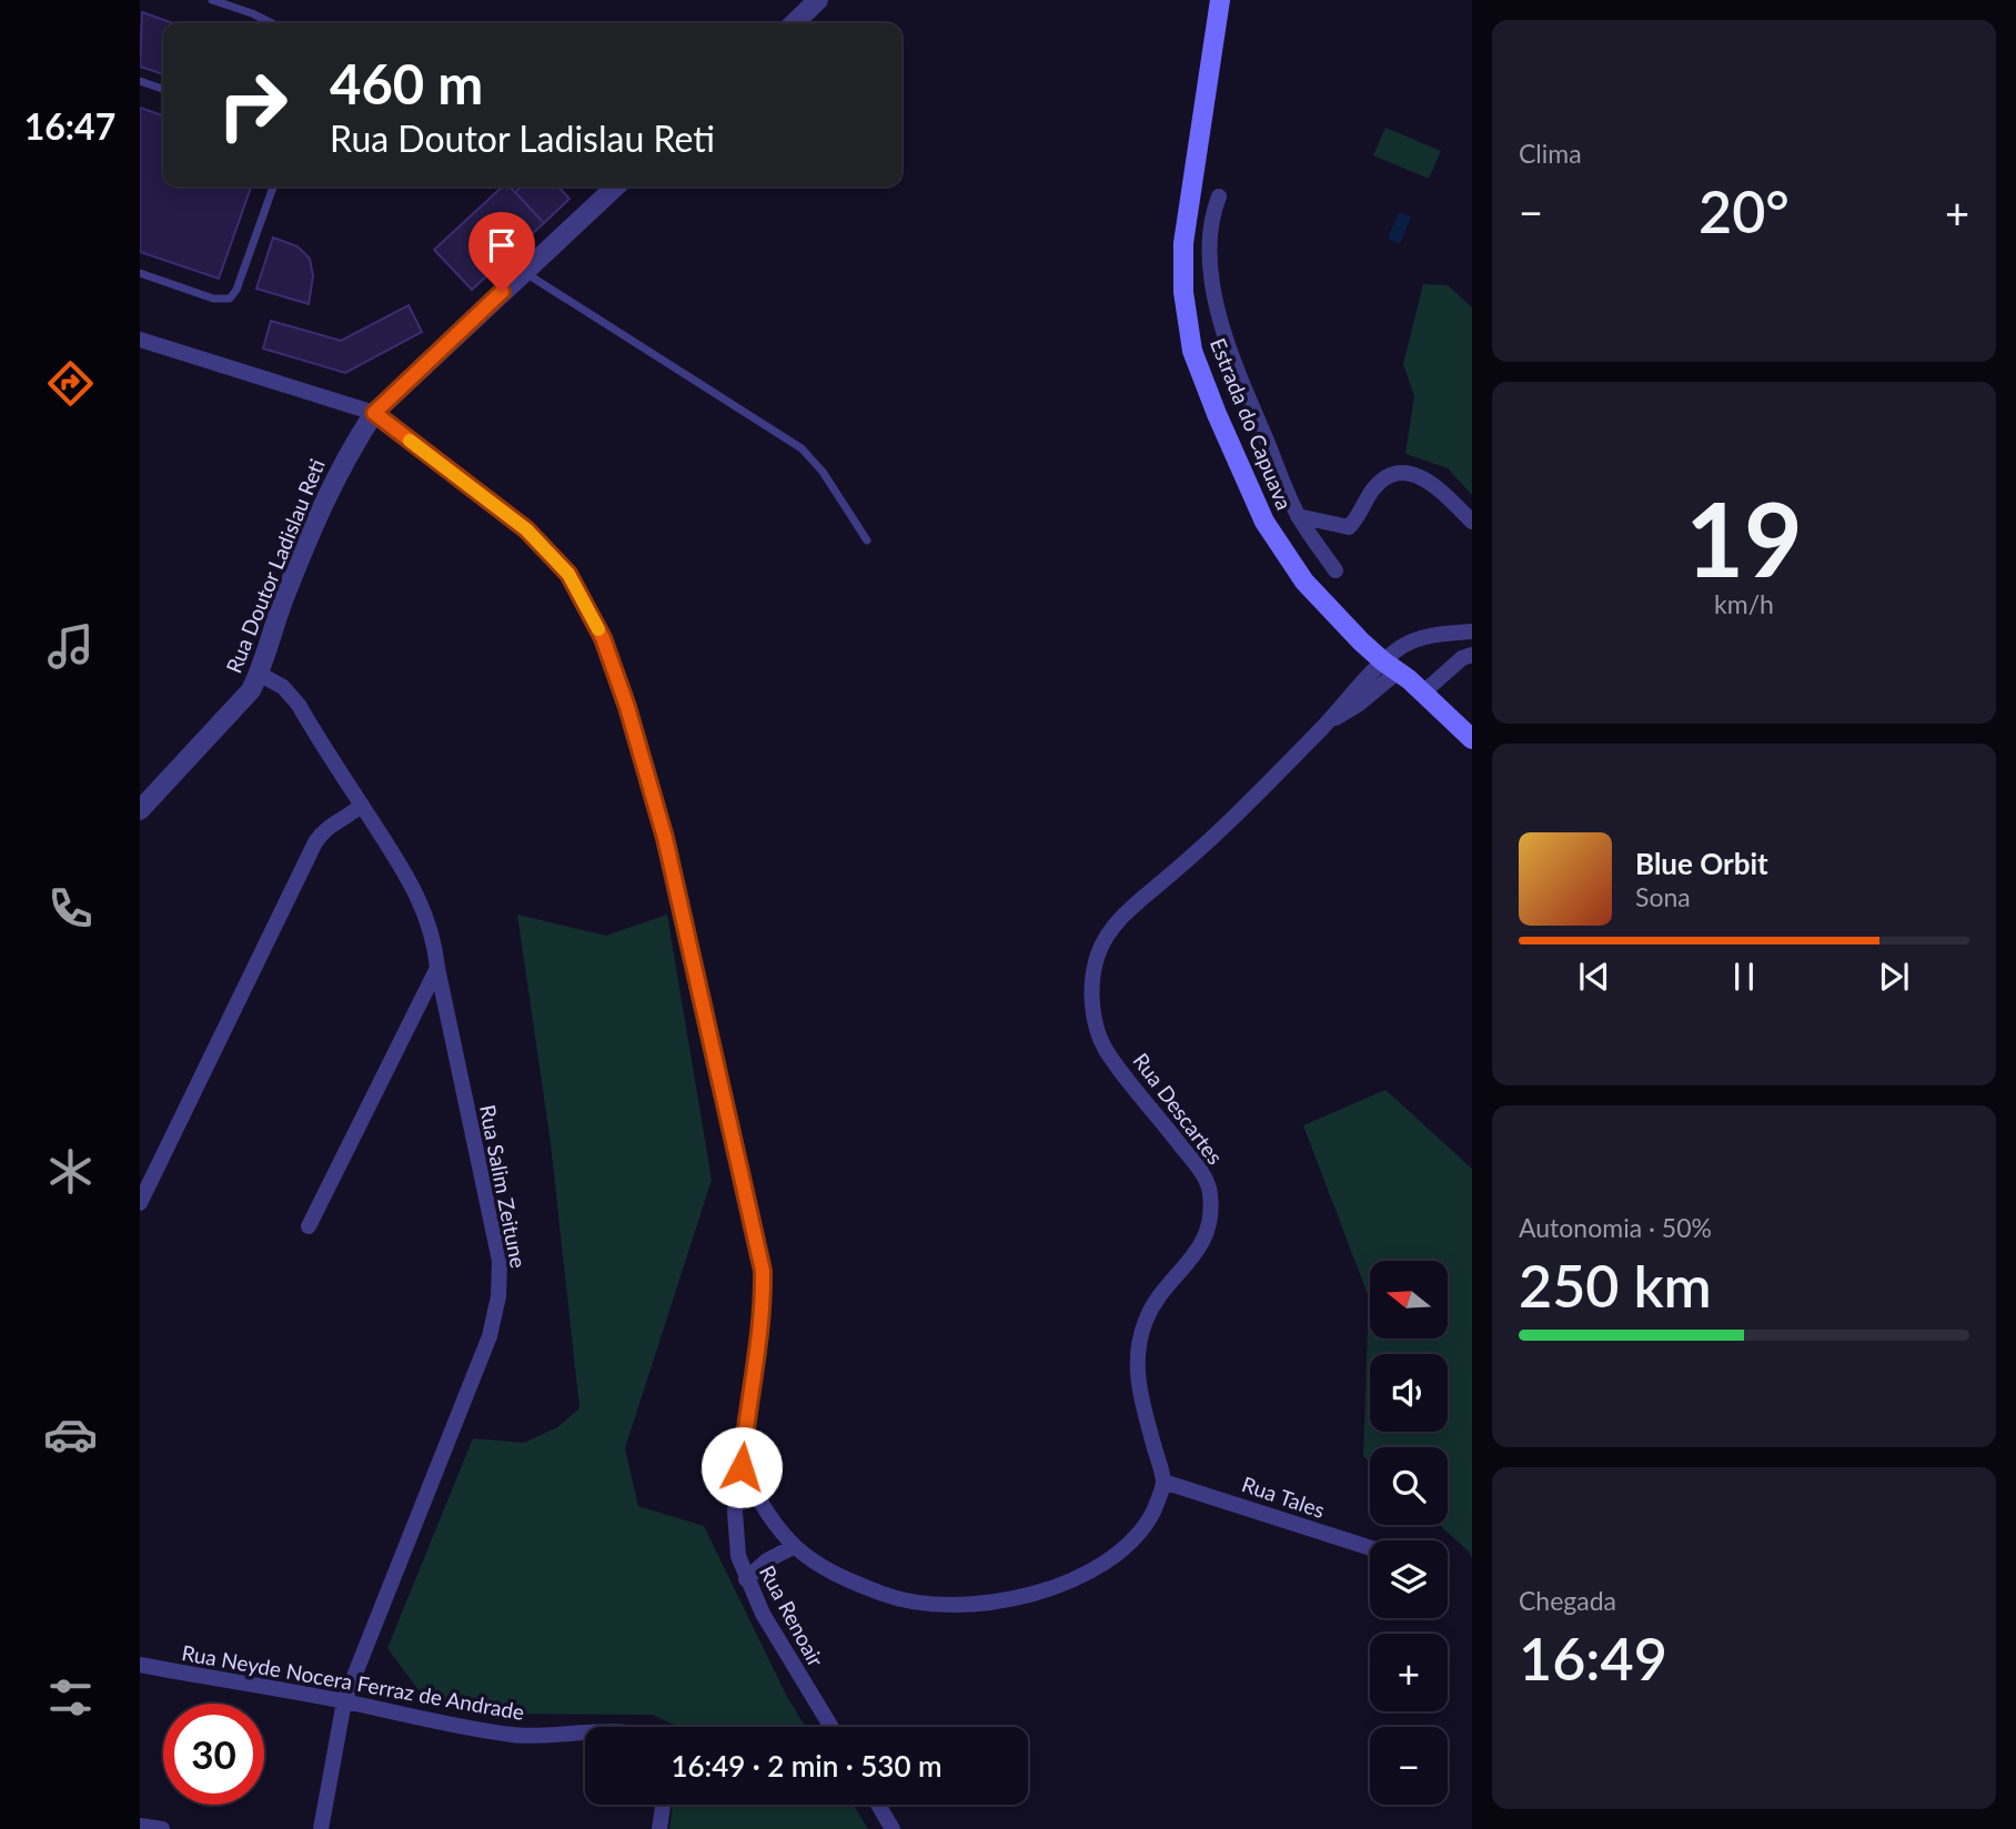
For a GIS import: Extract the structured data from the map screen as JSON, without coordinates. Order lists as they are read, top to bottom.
{
  "streets": {
    "main road": ["Estrada do Capuava"],
    "street": [
      "Rua Doutor Ladislau Reti",
      "Rua Descartes",
      "Rua Salim Zeitune",
      "Rua Tales",
      "Rua Renoair",
      "Rua Neyde Nocera Ferraz de Andrade"
    ]
  },
  "crossings": [
    ["Estrada do Capuava", "Rua Descartes"],
    ["Rua Doutor Ladislau Reti", "Rua Salim Zeitune"],
    ["Rua Doutor Ladislau Reti", "Rua Renoair"],
    ["Rua Descartes", "Rua Tales"],
    ["Rua Salim Zeitune", "Rua Neyde Nocera Ferraz de Andrade"]
  ],
  "north": "left",
  "page": {
    "tabs": "16:47",
    "tile": [
      "Clima",
      ["19", "km/h"],
      ["Autonomia · 50%", "250 km"],
      ["Chegada", "16:49"]
    ],
    "turn": ["460 m", "Rua Doutor Ladislau Reti"],
    "heat": ["−", "20°", "+"],
    "song": ["Blue Orbit", "Sona"],
    "map_buttons": ["+", "−"],
    "limit": "30",
    "trip": "16:49 · 2 min · 530 m"
  }
}
